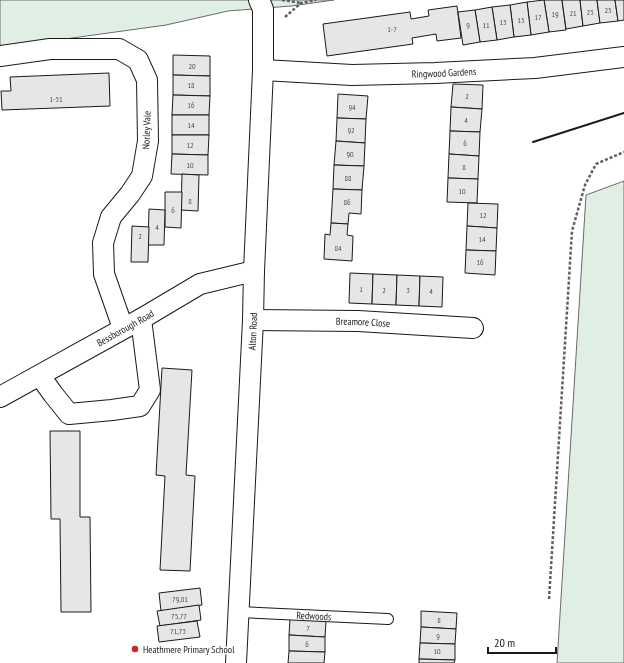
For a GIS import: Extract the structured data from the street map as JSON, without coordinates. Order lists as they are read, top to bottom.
{
  "streets": {
    "street": [
      "Ringwood Gardens",
      "Norley Vale",
      "Breamore Close",
      "Bessborough Road",
      "Alton Road"
    ],
    "lane": ["Redwoods"]
  },
  "crossings": [
    ["Ringwood Gardens", "Alton Road"],
    ["Norley Vale", "Bessborough Road"],
    ["Breamore Close", "Alton Road"],
    ["Bessborough Road", "Alton Road"],
    ["Alton Road", "Redwoods"]
  ],
  "places": ["Heathmere Primary School"],
  "house_numbers": [
    "25",
    "23",
    "21",
    "19",
    "17",
    "15",
    "13",
    "9",
    "11",
    "1-7",
    "20",
    "18",
    "2",
    "1-31",
    "16",
    "94",
    "4",
    "14",
    "92",
    "6",
    "12",
    "90",
    "10",
    "8",
    "88",
    "10",
    "8",
    "86",
    "6",
    "12",
    "4",
    "2",
    "14",
    "84",
    "16",
    "1",
    "2",
    "3",
    "4",
    "79,81",
    "75,77",
    "8",
    "7",
    "71,73",
    "9",
    "6",
    "10"
  ],
  "scale_bar": "20 m"
}
